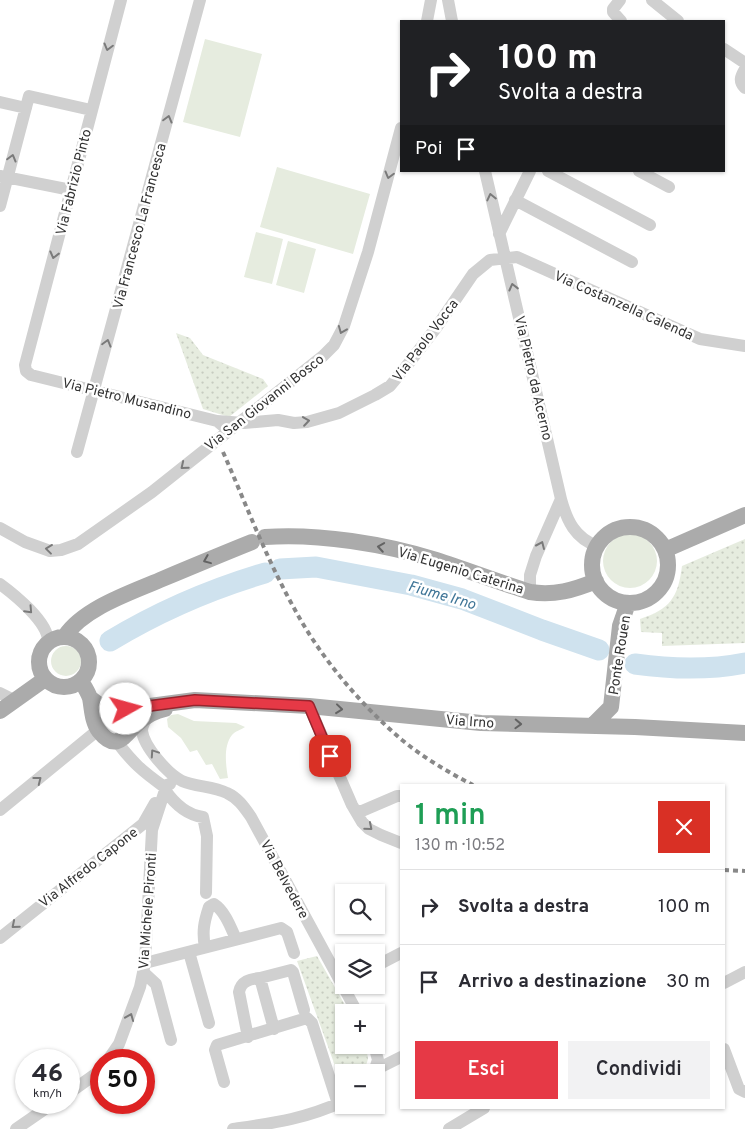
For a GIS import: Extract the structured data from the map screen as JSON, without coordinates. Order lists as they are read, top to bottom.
{
  "streets": {
    "main road": ["Via Eugenio Caterina", "Ponte Rouen", "Via Irno"],
    "street": [
      "Via Fabrizio Pinto",
      "Via Francesco La Francesca",
      "Via Costanzella Calenda",
      "Via Paolo Vocca",
      "Via Pietro da Acerno",
      "Via Pietro Musandino",
      "Via San Giovanni Bosco",
      "Via Alfredo Capone",
      "Via Belvedere",
      "Via Michele Pironti"
    ]
  },
  "crossings": [
    ["Via Fabrizio Pinto", "Via Pietro Musandino"],
    ["Via Francesco La Francesca", "Via Pietro Musandino"],
    ["Via Costanzella Calenda", "Via Paolo Vocca"],
    ["Via Costanzella Calenda", "Via Pietro da Acerno"],
    ["Via Paolo Vocca", "Via Pietro da Acerno"],
    ["Via Paolo Vocca", "Via Pietro Musandino"],
    ["Via Paolo Vocca", "Via San Giovanni Bosco"],
    ["Via Pietro da Acerno", "Via Eugenio Caterina"],
    ["Via Pietro da Acerno", "Ponte Rouen"],
    ["Via Eugenio Caterina", "Ponte Rouen"],
    ["Ponte Rouen", "Via Irno"],
    ["Via Irno", "Via Belvedere"],
    ["Via Alfredo Capone", "Via Belvedere"],
    ["Via Alfredo Capone", "Via Michele Pironti"],
    ["Via Belvedere", "Via Michele Pironti"]
  ],
  "one_way": [
    "Via Fabrizio Pinto",
    "Via Francesco La Francesca",
    "Via Paolo Vocca",
    "Via Pietro da Acerno",
    "Via San Giovanni Bosco",
    "Via Eugenio Caterina",
    "Via Irno"
  ],
  "water": ["Fiume Irno"],
  "page": {
    "turn": ["100 m", "Svolta a destra"],
    "then": "Poi",
    "heading": ["1 min", "130 m · 10:52"],
    "list": [
      {
        "name": "Svolta a destra",
        "value": "100 m"
      },
      {
        "name": "Arrivo a destinazione",
        "value": "30 m"
      }
    ],
    "map_buttons": ["+", "−"],
    "buttons": ["Esci", "Condividi"],
    "speed": "46 km/h",
    "limit": "50"
  }
}
